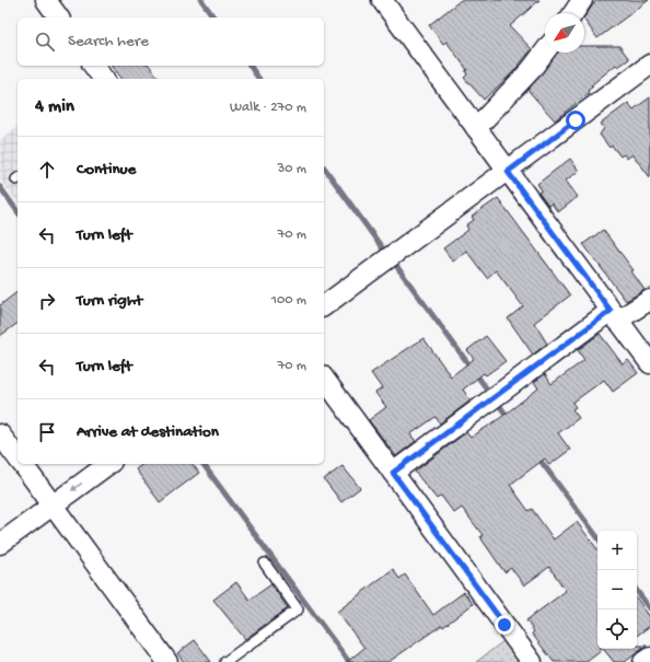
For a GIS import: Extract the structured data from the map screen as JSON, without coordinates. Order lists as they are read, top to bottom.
{
  "north": "bottom left",
  "page": {
    "search": "Search here",
    "heading": ["4 min", "Walk · 270 m"],
    "list": [
      ["Continue", "30 m"],
      ["Turn left", "70 m"],
      ["Turn right", "100 m"],
      ["Turn left", "70 m"],
      "Arrive at destination"
    ],
    "map_buttons": ["+", "−"]
  }
}
